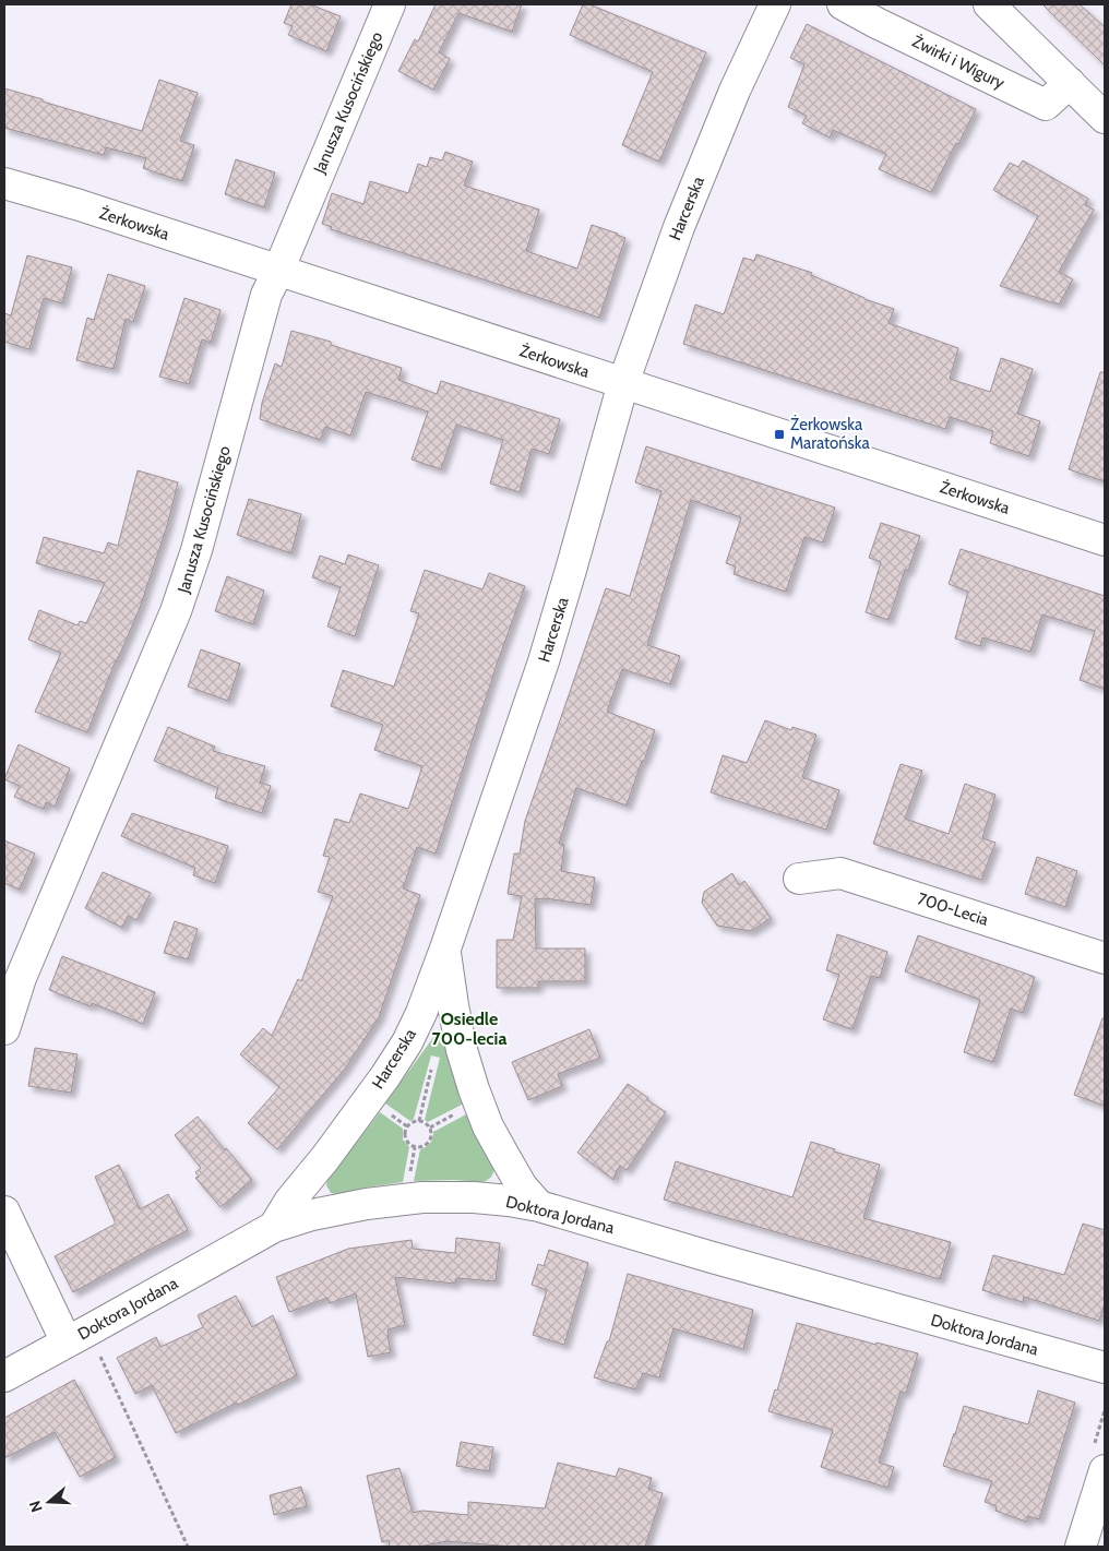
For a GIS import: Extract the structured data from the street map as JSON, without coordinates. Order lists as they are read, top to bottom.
{
  "streets": {
    "street": [
      "Żwirki i Wigury",
      "Janusza Kusocińskiego",
      "Harcerska",
      "Żerkowska",
      "700-Lecia",
      "Doktora Jordana"
    ]
  },
  "crossings": [
    ["Janusza Kusocińskiego", "Żerkowska"],
    ["Harcerska", "Żerkowska"],
    ["Harcerska", "Doktora Jordana"]
  ],
  "districts": ["Osiedle 700-lecia"],
  "places": {
    "transit": ["Żerkowska Maratońska"]
  },
  "north": "left"
}
